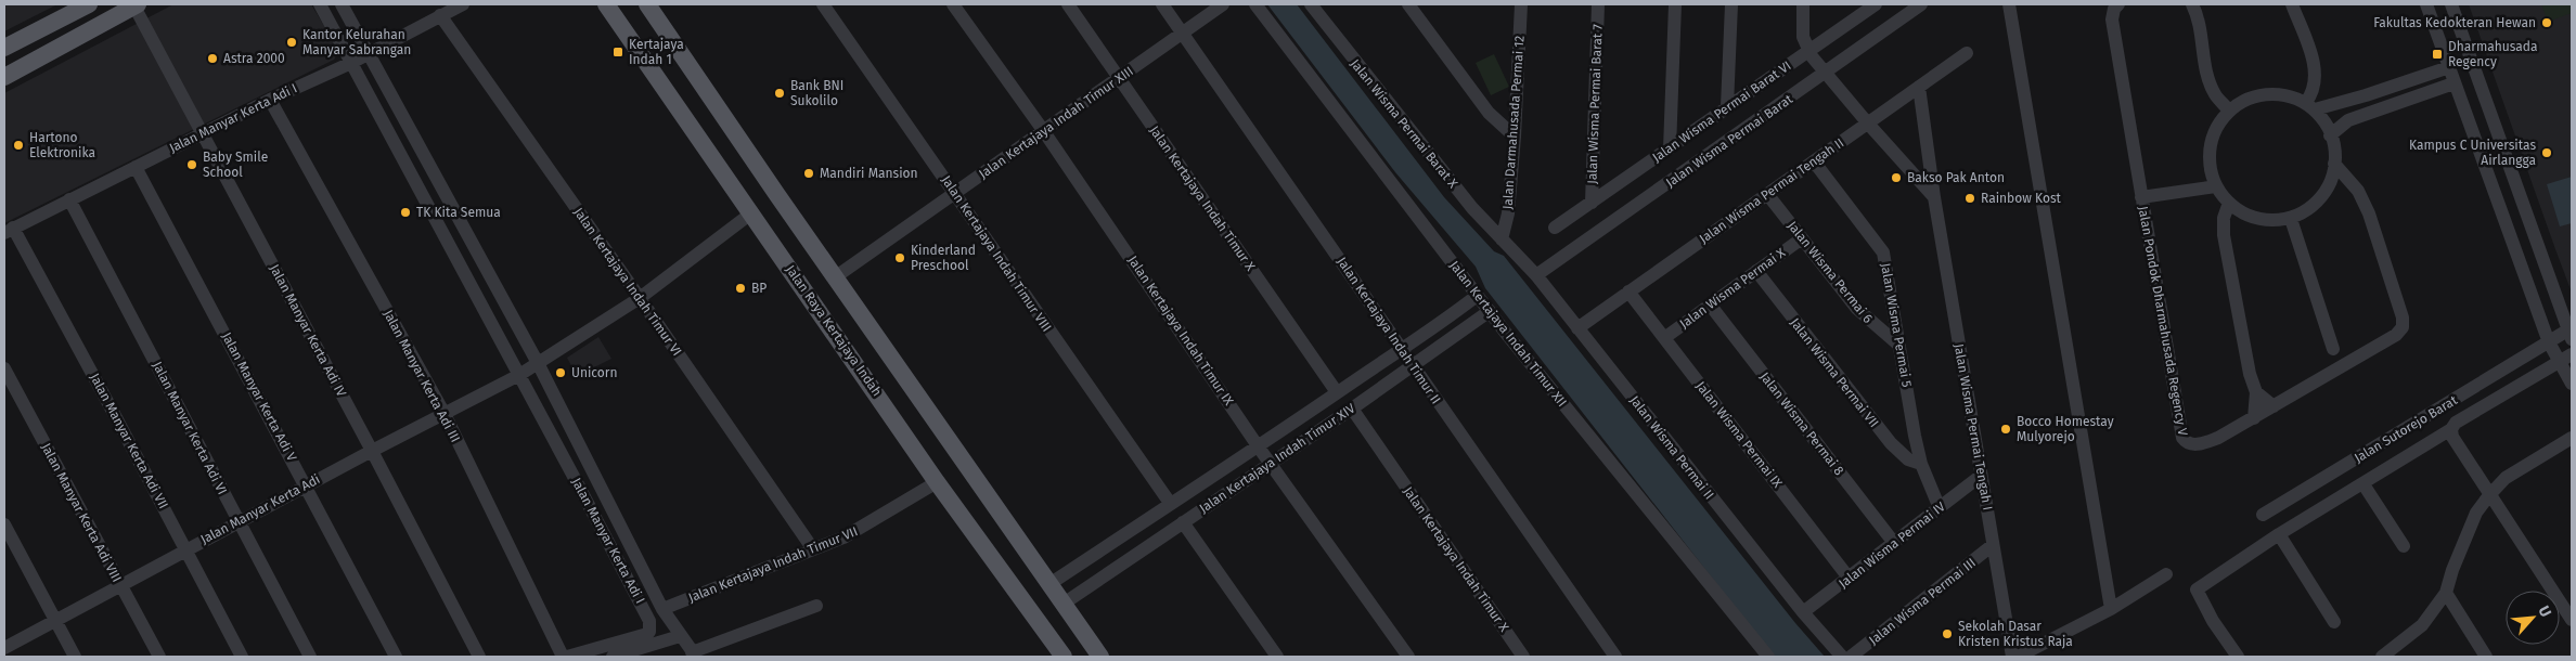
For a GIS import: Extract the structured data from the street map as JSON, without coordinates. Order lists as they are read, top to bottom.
{
  "streets": {
    "main road": ["Jalan Raya Kertajaya Indah"],
    "street": [
      "Jalan Wisma Permai Barat 7",
      "Jalan Wisma Permai Barat VI",
      "Jalan Manyar Kerta Adi I",
      "Jalan Kertajaya Indah Timur XIII",
      "Jalan Darmahusada Permai 12",
      "Jalan Wisma Permai Barat X",
      "Jalan Wisma Permai Barat",
      "Jalan Wisma Permai Tengah II",
      "Jalan Kertajaya Indah Timur X",
      "Jalan Kertajaya Indah Timur VIII",
      "Jalan Wisma Permai 6",
      "Jalan Kertajaya Indah Timur VI",
      "Jalan Wisma Permai X",
      "Jalan Pondok Dharmahusada Regency V",
      "Jalan Wisma Permai 5",
      "Jalan Manyar Kerta Adi IV",
      "Jalan Kertajaya Indah Timur IX",
      "Jalan Kertajaya Indah Timur II",
      "Jalan Kertajaya Indah Timur XII",
      "Jalan Wisma Permai VII",
      "Jalan Manyar Kerta Adi III",
      "Jalan Manyar Kerta Adi V",
      "Jalan Wisma Permai 8",
      "Jalan Wisma Permai Tengah I",
      "Jalan Manyar Kerta Adi VI",
      "Jalan Sutorejo Barat",
      "Jalan Wisma Permai IX",
      "Jalan Manyar Kerta Adi VII",
      "Jalan Wisma Permai II",
      "Jalan Kertajaya Indah Timur XIV",
      "Jalan Manyar Kerta Adi",
      "Jalan Manyar Kerta Adi VIII",
      "Jalan Wisma Permai IV",
      "Jalan Kertajaya Indah Timur VII",
      "Jalan Wisma Permai III"
    ]
  },
  "crossings": [
    ["Jalan Wisma Permai Barat 7", "Jalan Wisma Permai Barat VI"],
    ["Jalan Manyar Kerta Adi I", "Jalan Kertajaya Indah Timur VI"],
    ["Jalan Manyar Kerta Adi I", "Jalan Manyar Kerta Adi IV"],
    ["Jalan Manyar Kerta Adi I", "Jalan Manyar Kerta Adi III"],
    ["Jalan Manyar Kerta Adi I", "Jalan Manyar Kerta Adi V"],
    ["Jalan Manyar Kerta Adi I", "Jalan Manyar Kerta Adi VI"],
    ["Jalan Manyar Kerta Adi I", "Jalan Manyar Kerta Adi VII"],
    ["Jalan Manyar Kerta Adi I", "Jalan Manyar Kerta Adi"],
    ["Jalan Kertajaya Indah Timur XIII", "Jalan Kertajaya Indah Timur X"],
    ["Jalan Kertajaya Indah Timur XIII", "Jalan Kertajaya Indah Timur VIII"],
    ["Jalan Kertajaya Indah Timur XIII", "Jalan Kertajaya Indah Timur IX"],
    ["Jalan Kertajaya Indah Timur XIII", "Jalan Kertajaya Indah Timur II"],
    ["Jalan Darmahusada Permai 12", "Jalan Wisma Permai Barat X"],
    ["Jalan Darmahusada Permai 12", "Jalan Wisma Permai II"],
    ["Jalan Wisma Permai Barat X", "Jalan Wisma Permai II"],
    ["Jalan Wisma Permai Barat", "Jalan Wisma Permai II"],
    ["Jalan Wisma Permai Tengah II", "Jalan Wisma Permai 6"],
    ["Jalan Wisma Permai Tengah II", "Jalan Wisma Permai 5"],
    ["Jalan Wisma Permai Tengah II", "Jalan Wisma Permai Tengah I"],
    ["Jalan Wisma Permai Tengah II", "Jalan Wisma Permai IX"],
    ["Jalan Wisma Permai Tengah II", "Jalan Wisma Permai II"],
    ["Jalan Kertajaya Indah Timur X", "Jalan Kertajaya Indah Timur XIV"],
    ["Jalan Kertajaya Indah Timur VIII", "Jalan Kertajaya Indah Timur XIV"],
    ["Jalan Wisma Permai 6", "Jalan Wisma Permai X"],
    ["Jalan Wisma Permai 6", "Jalan Wisma Permai 5"],
    ["Jalan Kertajaya Indah Timur VI", "Jalan Manyar Kerta Adi"],
    ["Jalan Kertajaya Indah Timur VI", "Jalan Kertajaya Indah Timur VII"],
    ["Jalan Wisma Permai X", "Jalan Wisma Permai VII"],
    ["Jalan Wisma Permai X", "Jalan Wisma Permai 8"],
    ["Jalan Wisma Permai X", "Jalan Wisma Permai IX"],
    ["Jalan Wisma Permai 5", "Jalan Wisma Permai VII"],
    ["Jalan Wisma Permai 5", "Jalan Wisma Permai IV"],
    ["Jalan Manyar Kerta Adi IV", "Jalan Manyar Kerta Adi"],
    ["Jalan Raya Kertajaya Indah", "Jalan Manyar Kerta Adi"],
    ["Jalan Raya Kertajaya Indah", "Jalan Kertajaya Indah Timur VII"],
    ["Jalan Kertajaya Indah Timur IX", "Jalan Kertajaya Indah Timur XIV"],
    ["Jalan Kertajaya Indah Timur II", "Jalan Kertajaya Indah Timur XIV"],
    ["Jalan Kertajaya Indah Timur XII", "Jalan Kertajaya Indah Timur XIV"],
    ["Jalan Manyar Kerta Adi III", "Jalan Manyar Kerta Adi"],
    ["Jalan Manyar Kerta Adi V", "Jalan Manyar Kerta Adi"],
    ["Jalan Wisma Permai 8", "Jalan Wisma Permai IV"],
    ["Jalan Wisma Permai Tengah I", "Jalan Wisma Permai IV"],
    ["Jalan Wisma Permai Tengah I", "Jalan Wisma Permai III"],
    ["Jalan Manyar Kerta Adi VI", "Jalan Manyar Kerta Adi"],
    ["Jalan Wisma Permai IX", "Jalan Wisma Permai IV"],
    ["Jalan Manyar Kerta Adi VII", "Jalan Manyar Kerta Adi"],
    ["Jalan Wisma Permai II", "Jalan Wisma Permai IV"],
    ["Jalan Manyar Kerta Adi", "Jalan Manyar Kerta Adi VIII"]
  ],
  "places": {
    "other": [
      "Fakultas Kedokteran Hewan",
      "Kantor Kelurahan Manyar Sabrangan",
      "Astra 2000",
      "Bank BNI Sukolilo",
      "Hartono Elektronika",
      "Kampus C Universitas Airlangga",
      "Baby Smile School",
      "Mandiri Mansion",
      "Bakso Pak Anton",
      "Rainbow Kost",
      "TK Kita Semua",
      "Kinderland Preschool",
      "BP",
      "Unicorn",
      "Bocco Homestay Mulyorejo",
      "Sekolah Dasar Kristen Kristus Raja"
    ],
    "transit": ["Kertajaya Indah 1", "Dharmahusada Regency"]
  },
  "north": "top right"
}
